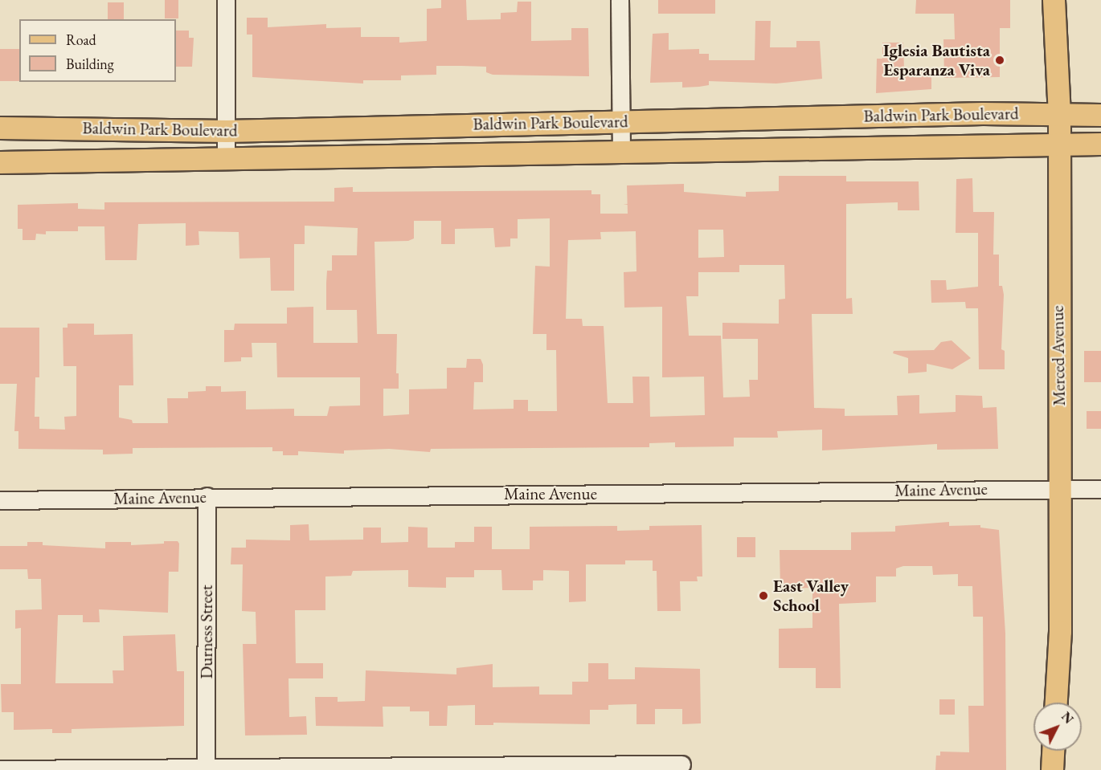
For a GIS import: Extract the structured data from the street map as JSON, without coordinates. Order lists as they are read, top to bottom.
{
  "streets": {
    "main road": ["Baldwin Park Boulevard", "Merced Avenue"],
    "street": ["Maine Avenue", "Durness Street"]
  },
  "crossings": [
    ["Baldwin Park Boulevard", "Merced Avenue"],
    ["Merced Avenue", "Maine Avenue"],
    ["Maine Avenue", "Durness Street"]
  ],
  "places": ["Iglesia Bautista Esparanza Viva", "East Valley School"],
  "legend": ["Road", "Building"],
  "north": "top right"
}
